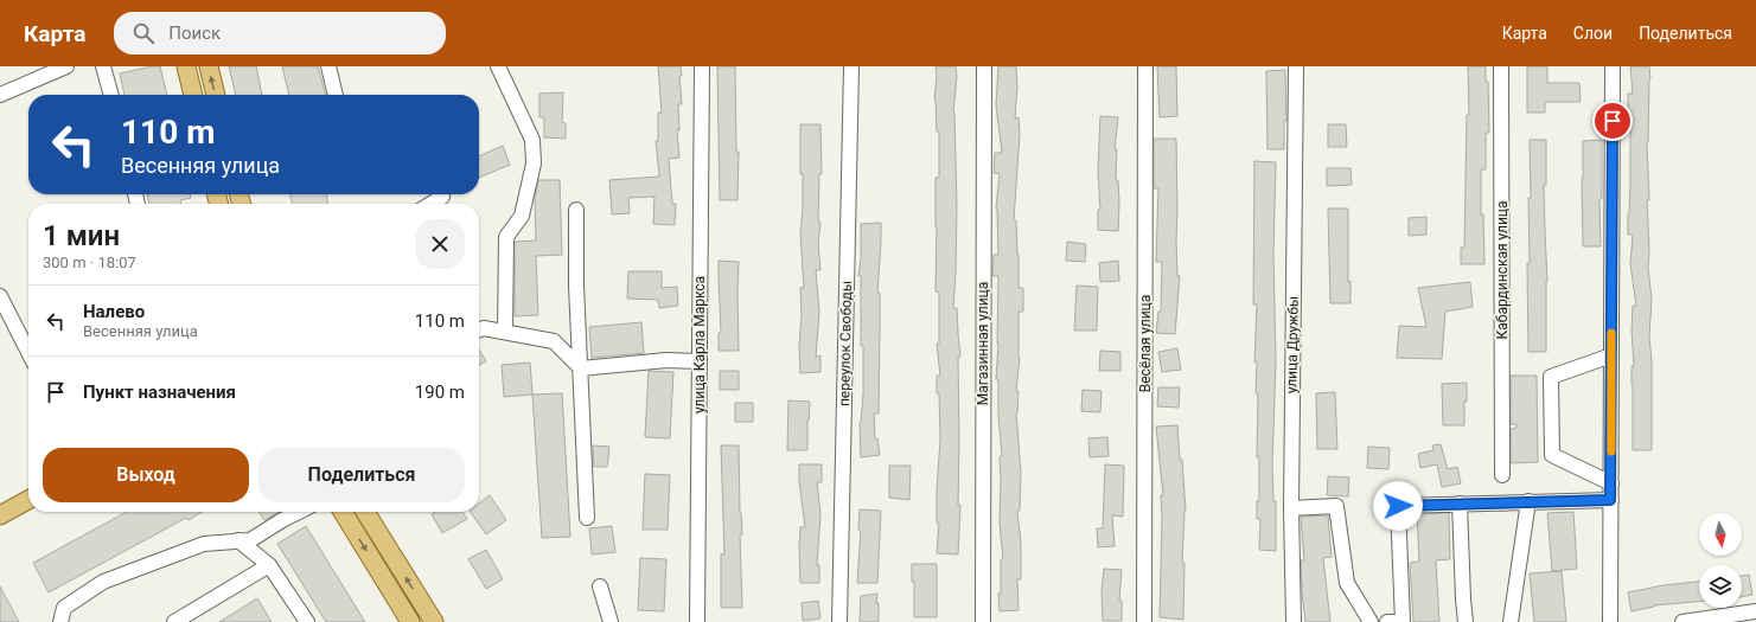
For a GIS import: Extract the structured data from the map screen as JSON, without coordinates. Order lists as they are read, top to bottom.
{
  "streets": {
    "street": [
      "Кабардинская улица",
      "переулок Свободы",
      "Магазинная улица",
      "Весёлая улица",
      "улица Карла Маркса",
      "улица Дружбы"
    ]
  },
  "north": "bottom",
  "page": {
    "header": "Карта",
    "search": "Поиск",
    "nav": ["Карта", "Слои", "Поделиться"],
    "turn": ["110 m", "Весенняя улица"],
    "heading": ["1 мин", "300 m · 18:07"],
    "list": [
      {
        "name": "Налево",
        "note": "Весенняя улица",
        "value": "110 m"
      },
      {
        "name": "Пункт назначения",
        "value": "190 m"
      }
    ],
    "buttons": ["Выход", "Поделиться"]
  }
}
